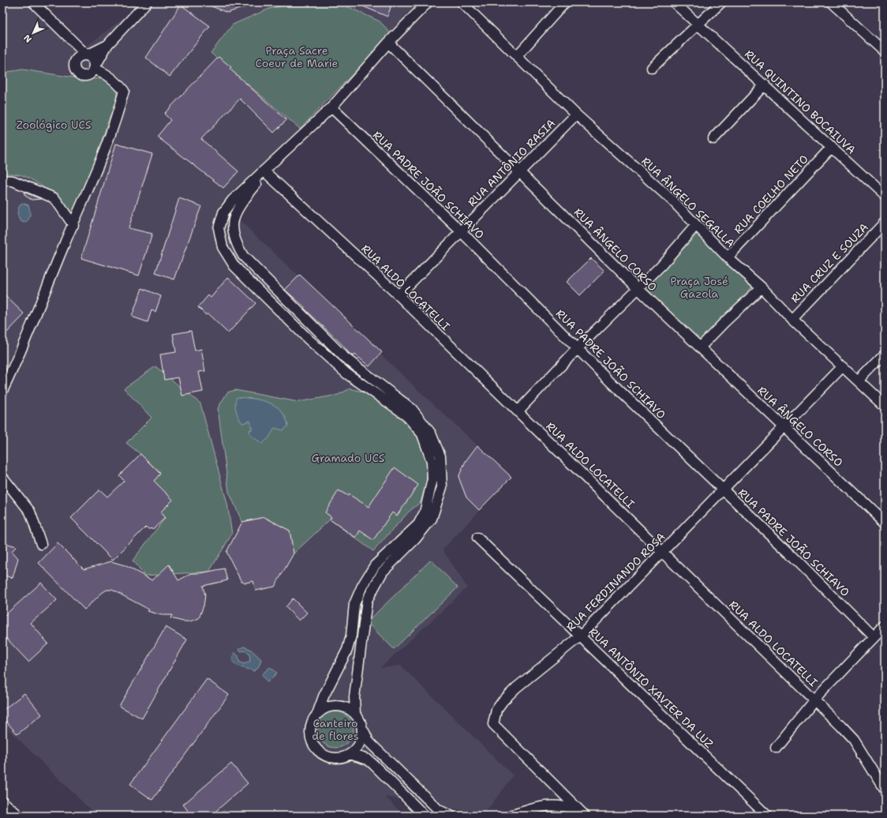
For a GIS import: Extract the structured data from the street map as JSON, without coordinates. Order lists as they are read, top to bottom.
{
  "streets": {
    "street": [
      "RUA QUINTINO BOCAIUVA",
      "RUA ANTÔNIO RASIA",
      "RUA PADRE JOÃO SCHIAVO",
      "RUA COELHO NETO",
      "RUA ÂNGELO SEGALLA",
      "RUA ÂNGELO CORSO",
      "RUA CRUZ E SOUZA",
      "RUA ALDO LOCATELLI",
      "RUA FERDINANDO ROSA",
      "RUA ANTÔNIO XAVIER DA LUZ"
    ]
  },
  "crossings": [
    ["RUA QUINTINO BOCAIUVA", "RUA COELHO NETO"],
    ["RUA ANTÔNIO RASIA", "RUA PADRE JOÃO SCHIAVO"],
    ["RUA ANTÔNIO RASIA", "RUA ÂNGELO SEGALLA"],
    ["RUA ANTÔNIO RASIA", "RUA ÂNGELO CORSO"],
    ["RUA ANTÔNIO RASIA", "RUA ALDO LOCATELLI"],
    ["RUA PADRE JOÃO SCHIAVO", "RUA FERDINANDO ROSA"],
    ["RUA COELHO NETO", "RUA ÂNGELO SEGALLA"],
    ["RUA ÂNGELO SEGALLA", "RUA CRUZ E SOUZA"],
    ["RUA ÂNGELO SEGALLA", "RUA FERDINANDO ROSA"],
    ["RUA ÂNGELO CORSO", "RUA FERDINANDO ROSA"],
    ["RUA ALDO LOCATELLI", "RUA FERDINANDO ROSA"],
    ["RUA FERDINANDO ROSA", "RUA ANTÔNIO XAVIER DA LUZ"]
  ],
  "parks": [
    "Praça Sacre Coeur de Marie",
    "Zoológico UCS",
    "Praça José Gazola",
    "Gramado UCS",
    "Canteiro de flores"
  ],
  "north": "bottom left"
}
